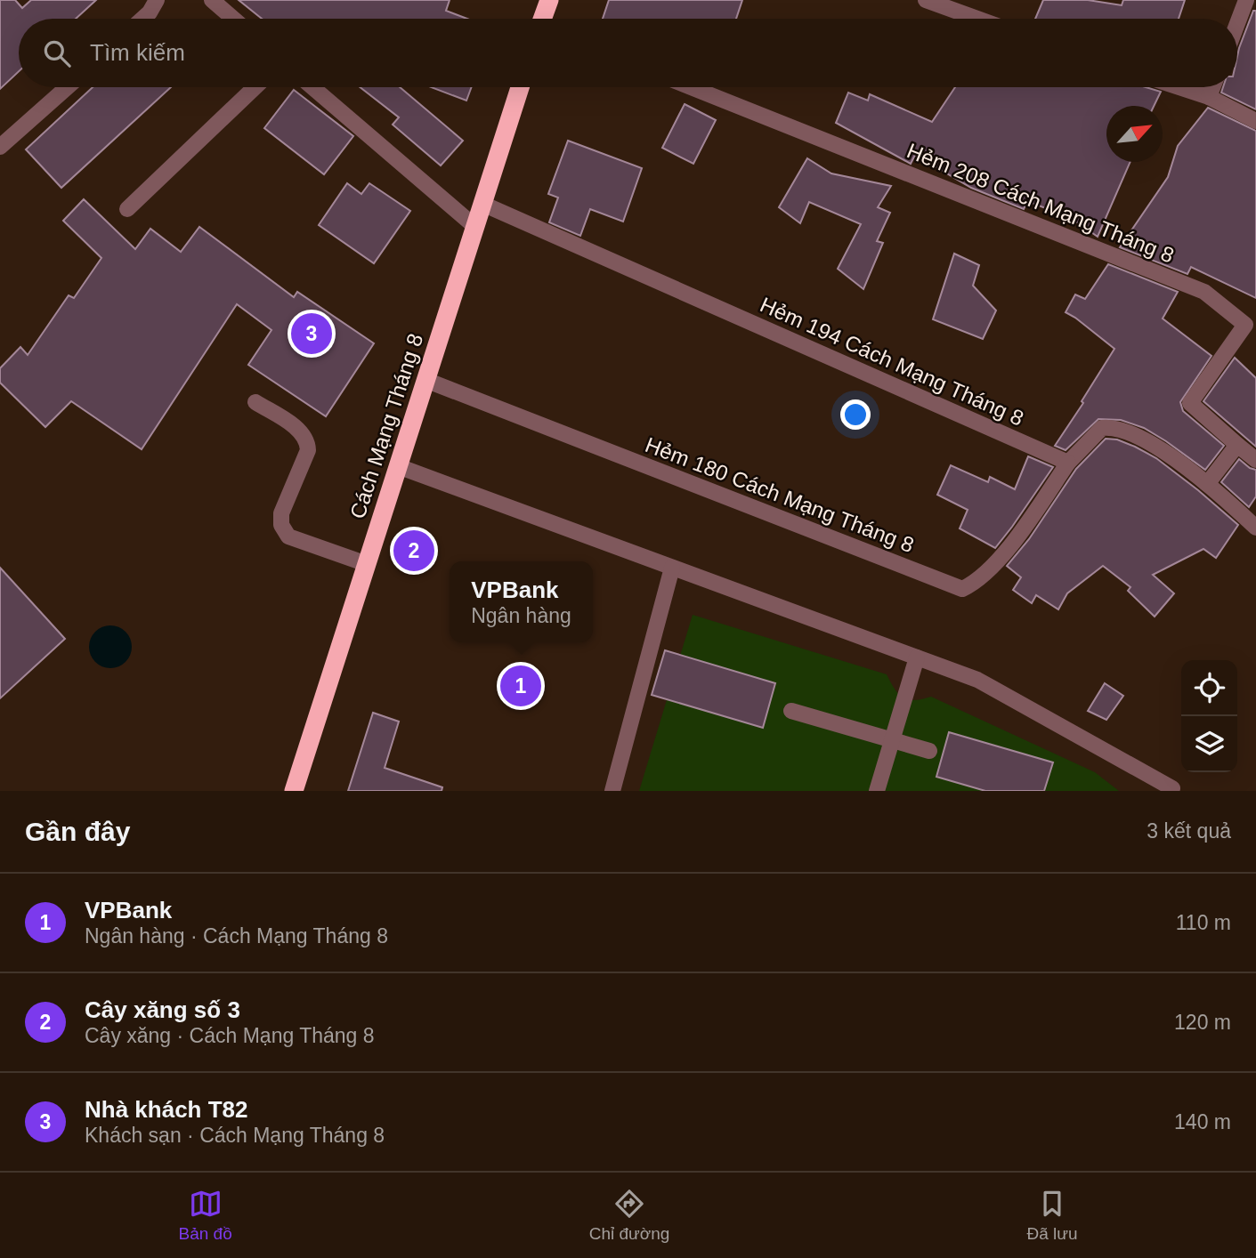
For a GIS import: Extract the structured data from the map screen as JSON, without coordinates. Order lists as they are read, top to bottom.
{
  "streets": {
    "highway": ["Cách Mạng Tháng 8"],
    "street": ["Hẻm 208 Cách Mạng Tháng 8", "Hẻm 194 Cách Mạng Tháng 8", "Hẻm 180 Cách Mạng Tháng 8"]
  },
  "crossings": [
    ["Hẻm 194 Cách Mạng Tháng 8", "Cách Mạng Tháng 8"],
    ["Hẻm 194 Cách Mạng Tháng 8", "Hẻm 180 Cách Mạng Tháng 8"],
    ["Cách Mạng Tháng 8", "Hẻm 180 Cách Mạng Tháng 8"]
  ],
  "north": "top right",
  "page": {
    "search": "Tìm kiếm",
    "pins": ["3", "2", "1"],
    "popup": ["VPBank", "Ngân hàng"],
    "heading": ["Gần đây", "3 kết quả"],
    "list": [
      {
        "mark": "1",
        "name": "VPBank",
        "note": "Ngân hàng · Cách Mạng Tháng 8",
        "value": "110 m"
      },
      {
        "mark": "2",
        "name": "Cây xăng số 3",
        "note": "Cây xăng · Cách Mạng Tháng 8",
        "value": "120 m"
      },
      {
        "mark": "3",
        "name": "Nhà khách T82",
        "note": "Khách sạn · Cách Mạng Tháng 8",
        "value": "140 m"
      }
    ],
    "nav": ["Bản đồ", "Chỉ đường", "Đã lưu"]
  }
}
